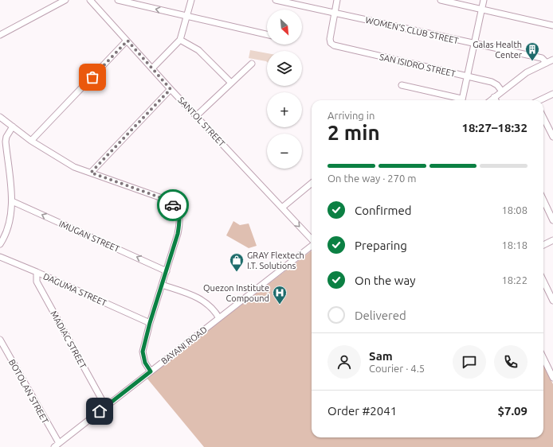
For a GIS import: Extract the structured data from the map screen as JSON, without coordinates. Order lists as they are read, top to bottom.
{
  "streets": {
    "street": [
      "WOMEN'S CLUB STREET",
      "SAN ISIDRO STREET",
      "SANTOL STREET",
      "IMUGAN STREET",
      "DAGUMA STREET",
      "MADIAC STREET",
      "BAYANI ROAD",
      "BOTOLAN STREET"
    ]
  },
  "crossings": [
    ["WOMEN'S CLUB STREET", "SAN ISIDRO STREET"],
    ["DAGUMA STREET", "MADIAC STREET"],
    ["MADIAC STREET", "BAYANI ROAD"],
    ["BAYANI ROAD", "BOTOLAN STREET"]
  ],
  "one_way": ["IMUGAN STREET"],
  "places": {
    "building": ["Galas Health Center"],
    "shop": ["GRAY Flextech I.T. Solutions"],
    "hospital": ["Quezon Institute Compound"]
  },
  "north": "bottom right",
  "page": {
    "map_buttons": ["+", "−"],
    "heading": ["2 min", "Arriving in", "18:27–18:32"],
    "panel": [
      "Sam",
      "Courier · 4.5",
      "Order #2041",
      "$7.09"
    ],
    "bar": "On the way · 270 m",
    "list": [
      ["Confirmed", "18:08"],
      ["Preparing", "18:18"],
      ["On the way", "18:22"],
      "Delivered"
    ]
  }
}
